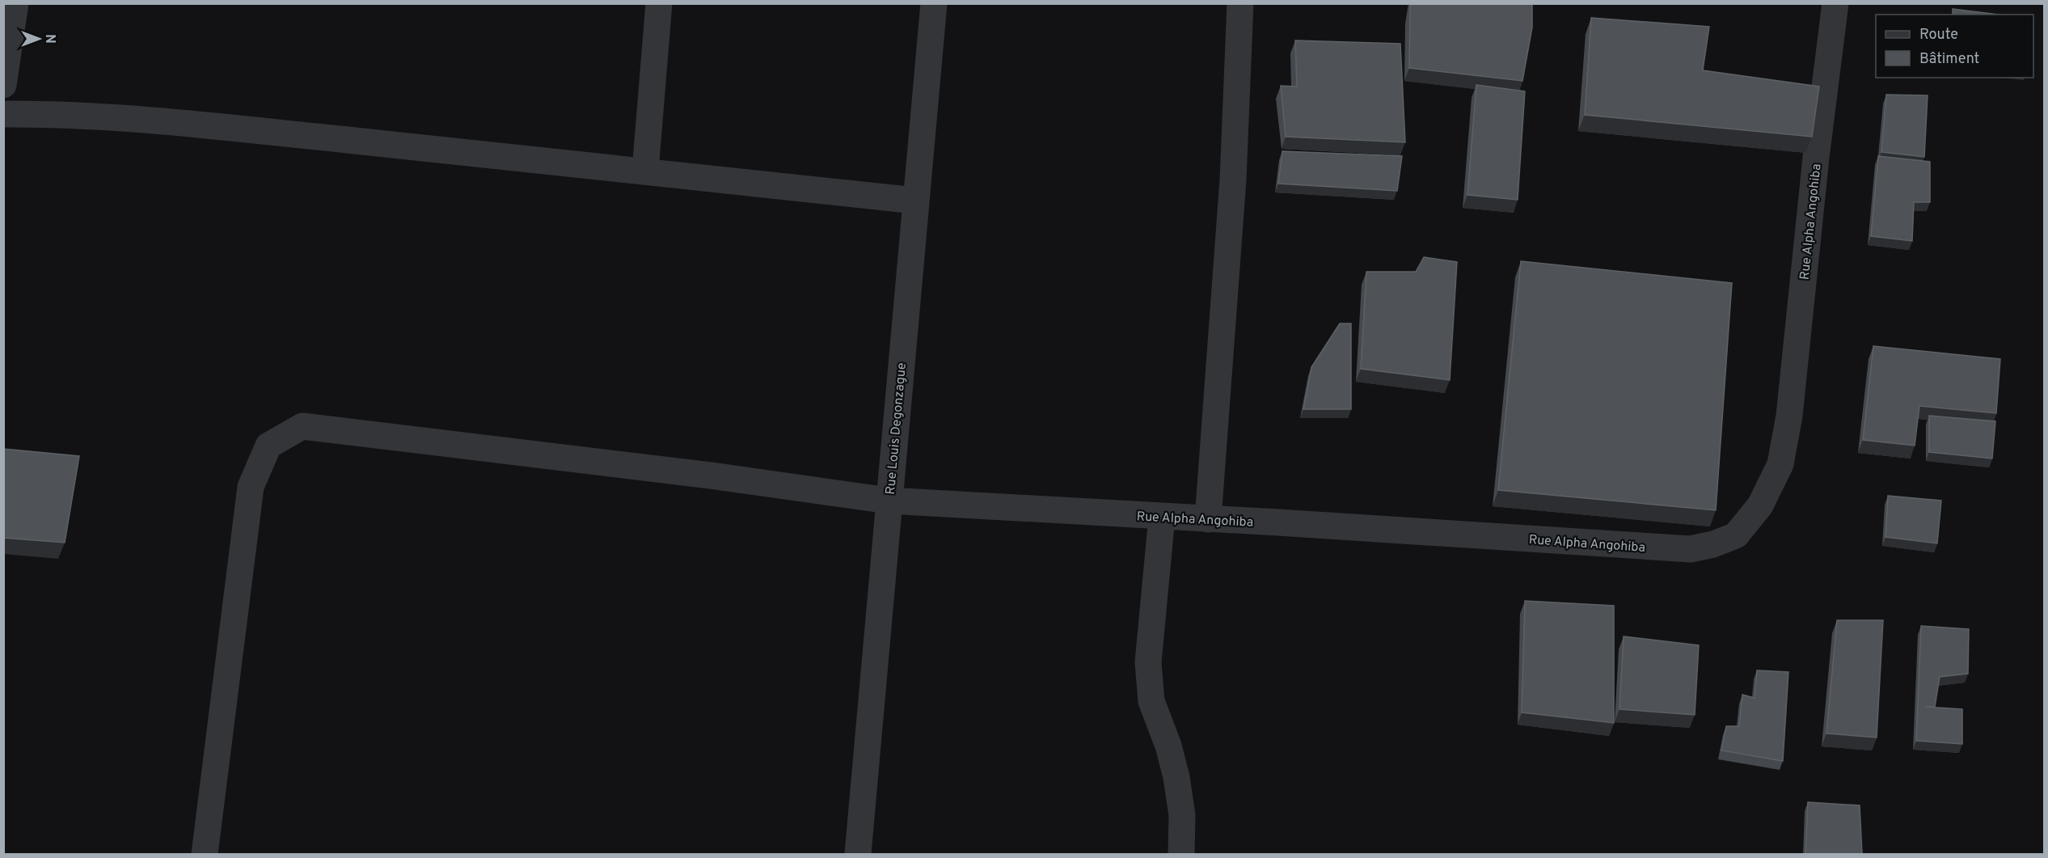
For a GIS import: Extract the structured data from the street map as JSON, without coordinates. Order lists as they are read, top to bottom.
{
  "streets": {
    "street": ["Rue Alpha Angohiba", "Rue Louis Degonzague"]
  },
  "crossings": [
    ["Rue Alpha Angohiba", "Rue Louis Degonzague"]
  ],
  "legend": ["Route", "Bâtiment"],
  "north": "right"
}
